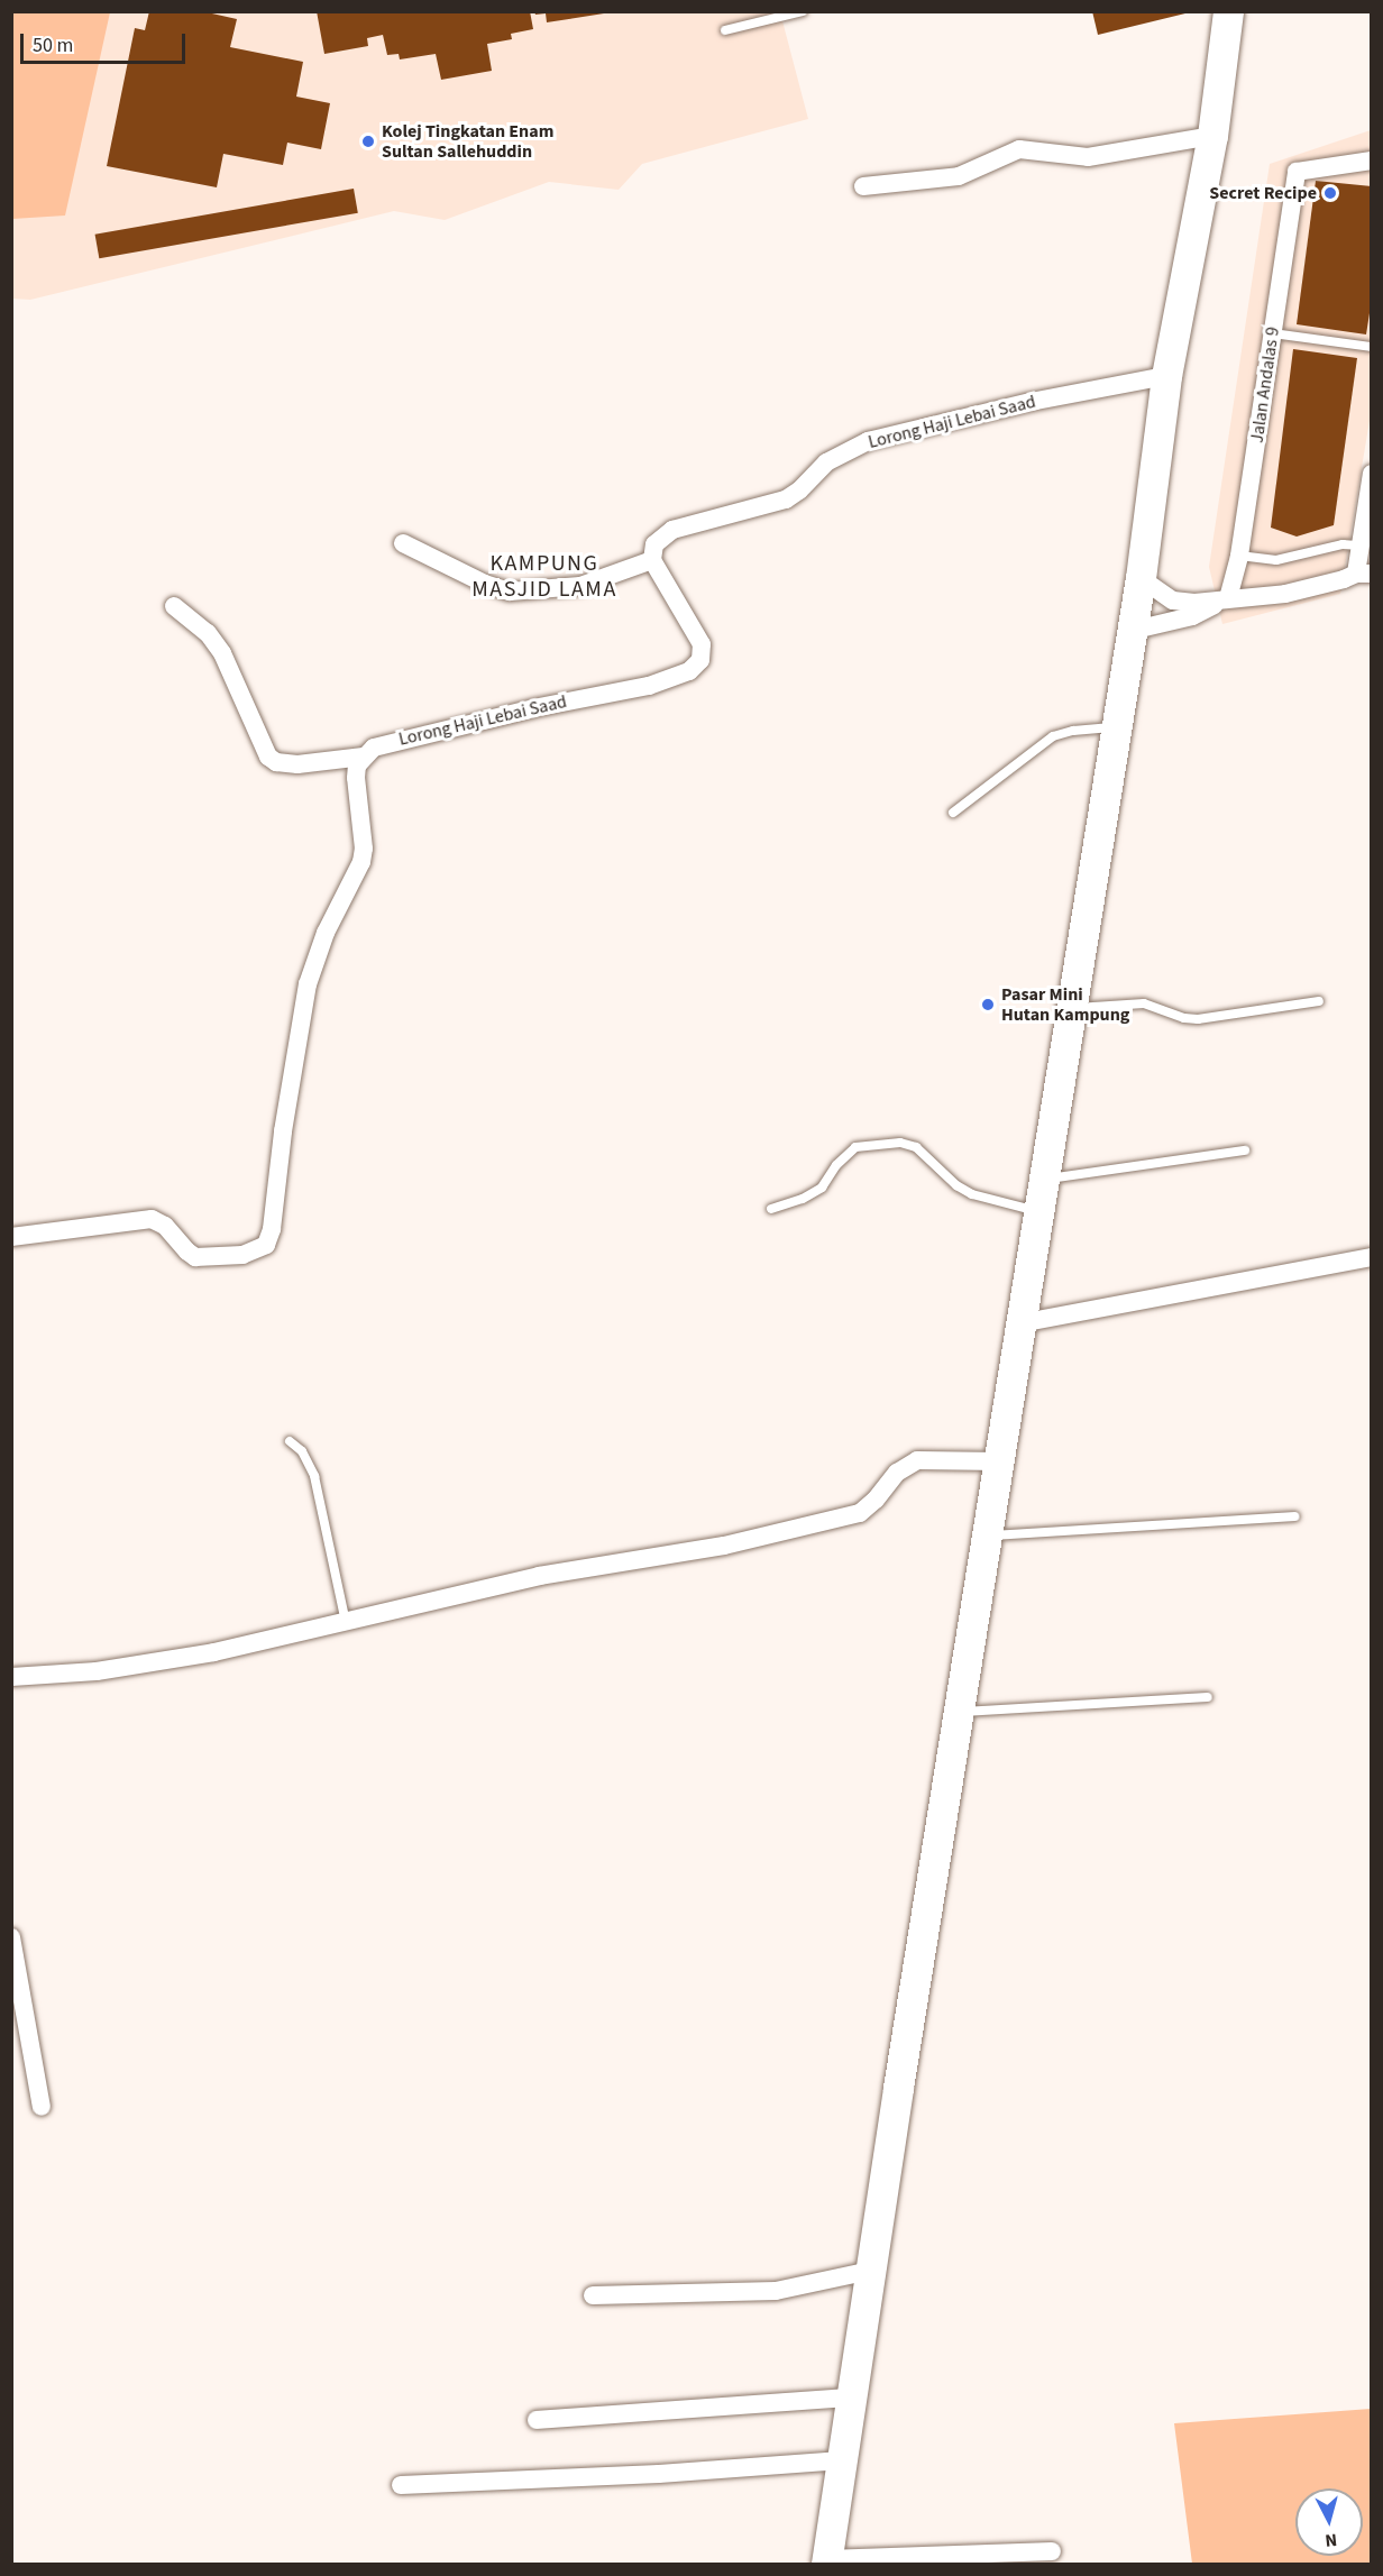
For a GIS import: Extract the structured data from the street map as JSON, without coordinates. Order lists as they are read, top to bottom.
{
  "streets": {
    "street": ["Jalan Andalas 9", "Lorong Haji Lebai Saad"]
  },
  "districts": ["KAMPUNG MASJID LAMA"],
  "places": ["Kolej Tingkatan Enam Sultan Sallehuddin", "Secret Recipe", "Pasar Mini Hutan Kampung"],
  "scale_bar": "50 m",
  "north": "bottom"
}
